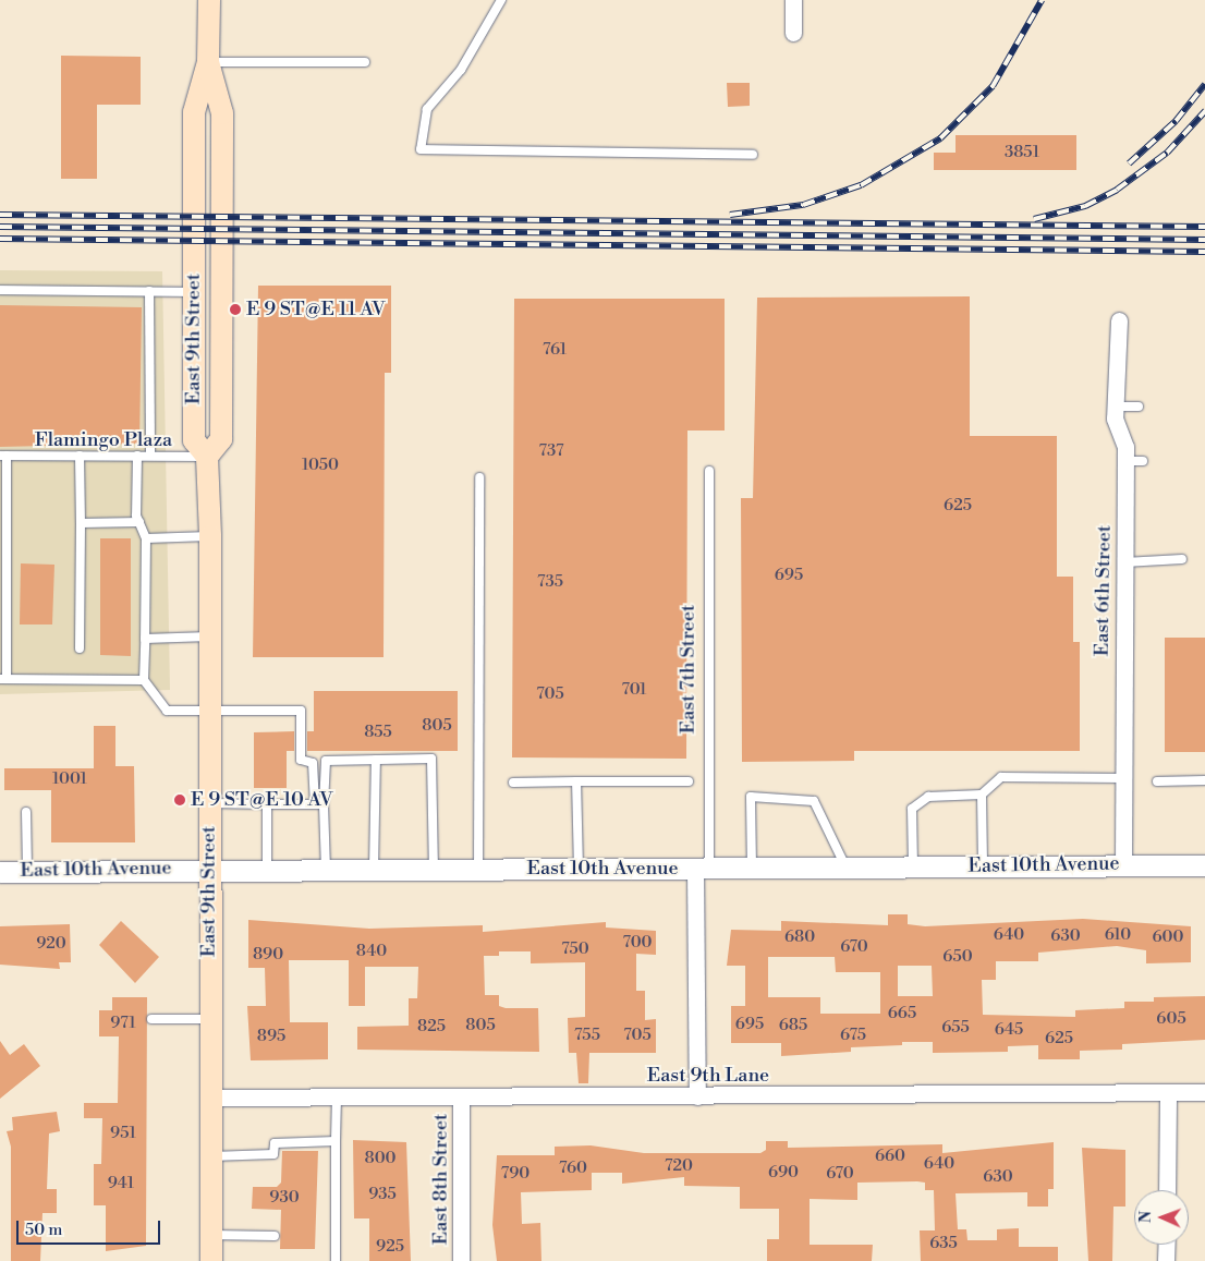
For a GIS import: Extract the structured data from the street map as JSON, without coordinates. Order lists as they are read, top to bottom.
{
  "streets": {
    "main road": ["East 9th Street"],
    "street": [
      "East 6th Street",
      "East 7th Street",
      "East 10th Avenue",
      "East 9th Lane",
      "East 8th Street"
    ],
    "lane": ["Flamingo Plaza"]
  },
  "crossings": [
    ["East 9th Street", "Flamingo Plaza"],
    ["East 9th Street", "East 10th Avenue"],
    ["East 9th Street", "East 9th Lane"],
    ["East 6th Street", "East 10th Avenue"],
    ["East 7th Street", "East 10th Avenue"],
    ["East 7th Street", "East 9th Lane"],
    ["East 9th Lane", "East 8th Street"]
  ],
  "places": ["E 9 ST@E 11 AV", "E 9 ST@E 10 AV"],
  "house_numbers": [
    "3851",
    "761",
    "737",
    "1050",
    "625",
    "695",
    "735",
    "701",
    "705",
    "805",
    "855",
    "1001",
    "640",
    "610",
    "630",
    "680",
    "600",
    "700",
    "920",
    "670",
    "750",
    "840",
    "890",
    "650",
    "665",
    "605",
    "971",
    "695",
    "805",
    "685",
    "825",
    "655",
    "645",
    "755",
    "705",
    "675",
    "895",
    "625",
    "951",
    "660",
    "800",
    "640",
    "720",
    "760",
    "690",
    "790",
    "670",
    "630",
    "941",
    "935",
    "930",
    "635",
    "925"
  ],
  "scale_bar": "50 m",
  "north": "left"
}
